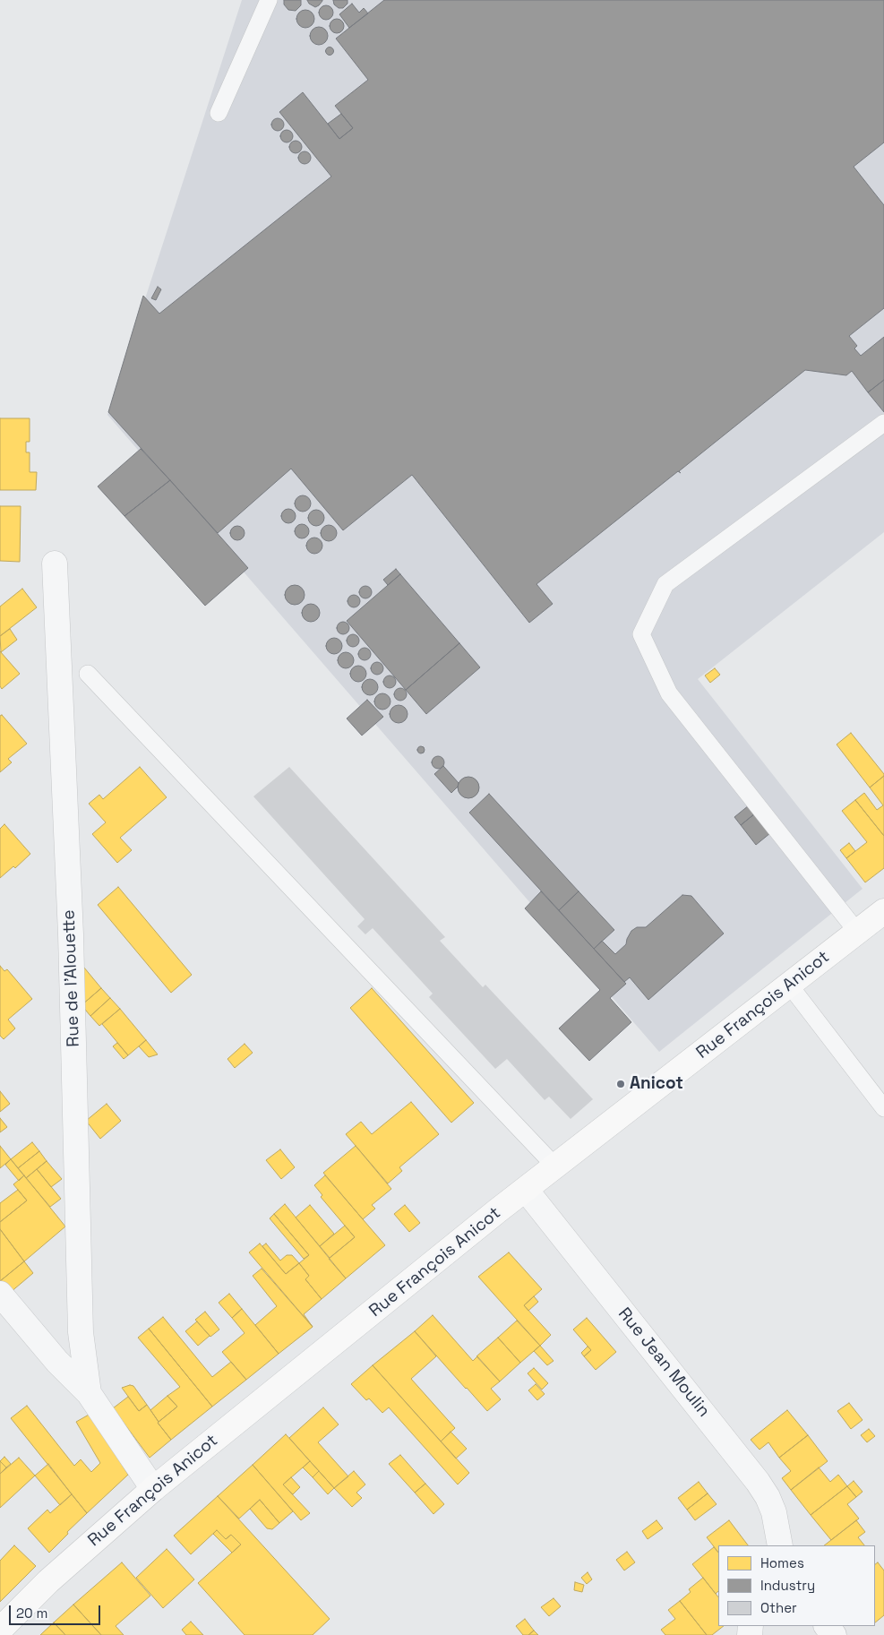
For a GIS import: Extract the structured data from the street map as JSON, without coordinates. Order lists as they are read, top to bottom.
{
  "streets": {
    "street": ["Rue de l'Alouette", "Rue François Anicot", "Rue Jean Moulin"]
  },
  "crossings": [
    ["Rue François Anicot", "Rue Jean Moulin"]
  ],
  "places": ["Anicot"],
  "legend": ["Homes", "Industry", "Other"],
  "scale_bar": "20 m"
}
